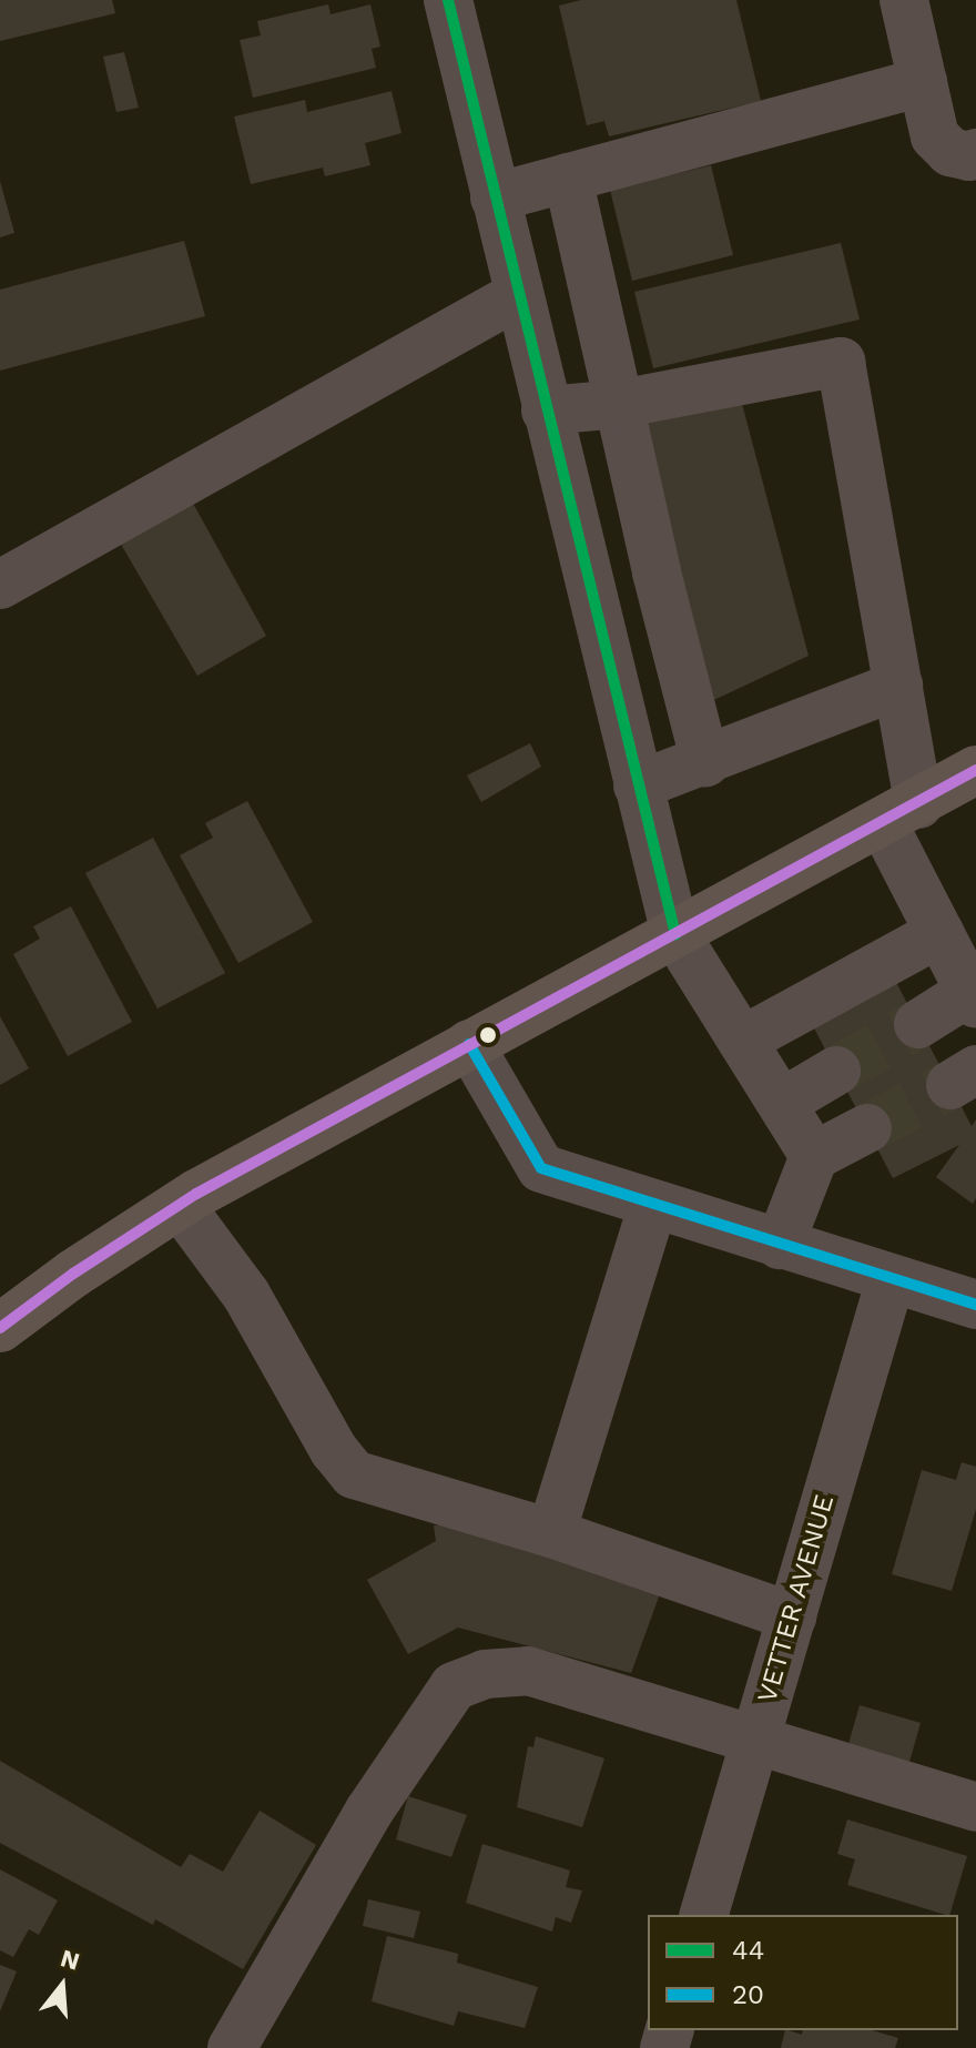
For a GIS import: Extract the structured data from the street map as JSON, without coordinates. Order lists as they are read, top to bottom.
{
  "streets": {
    "street": ["VETTER AVENUE"]
  },
  "lines": ["transit line 44", "transit line 20"],
  "legend": ["44", "20"],
  "north": "top"
}
